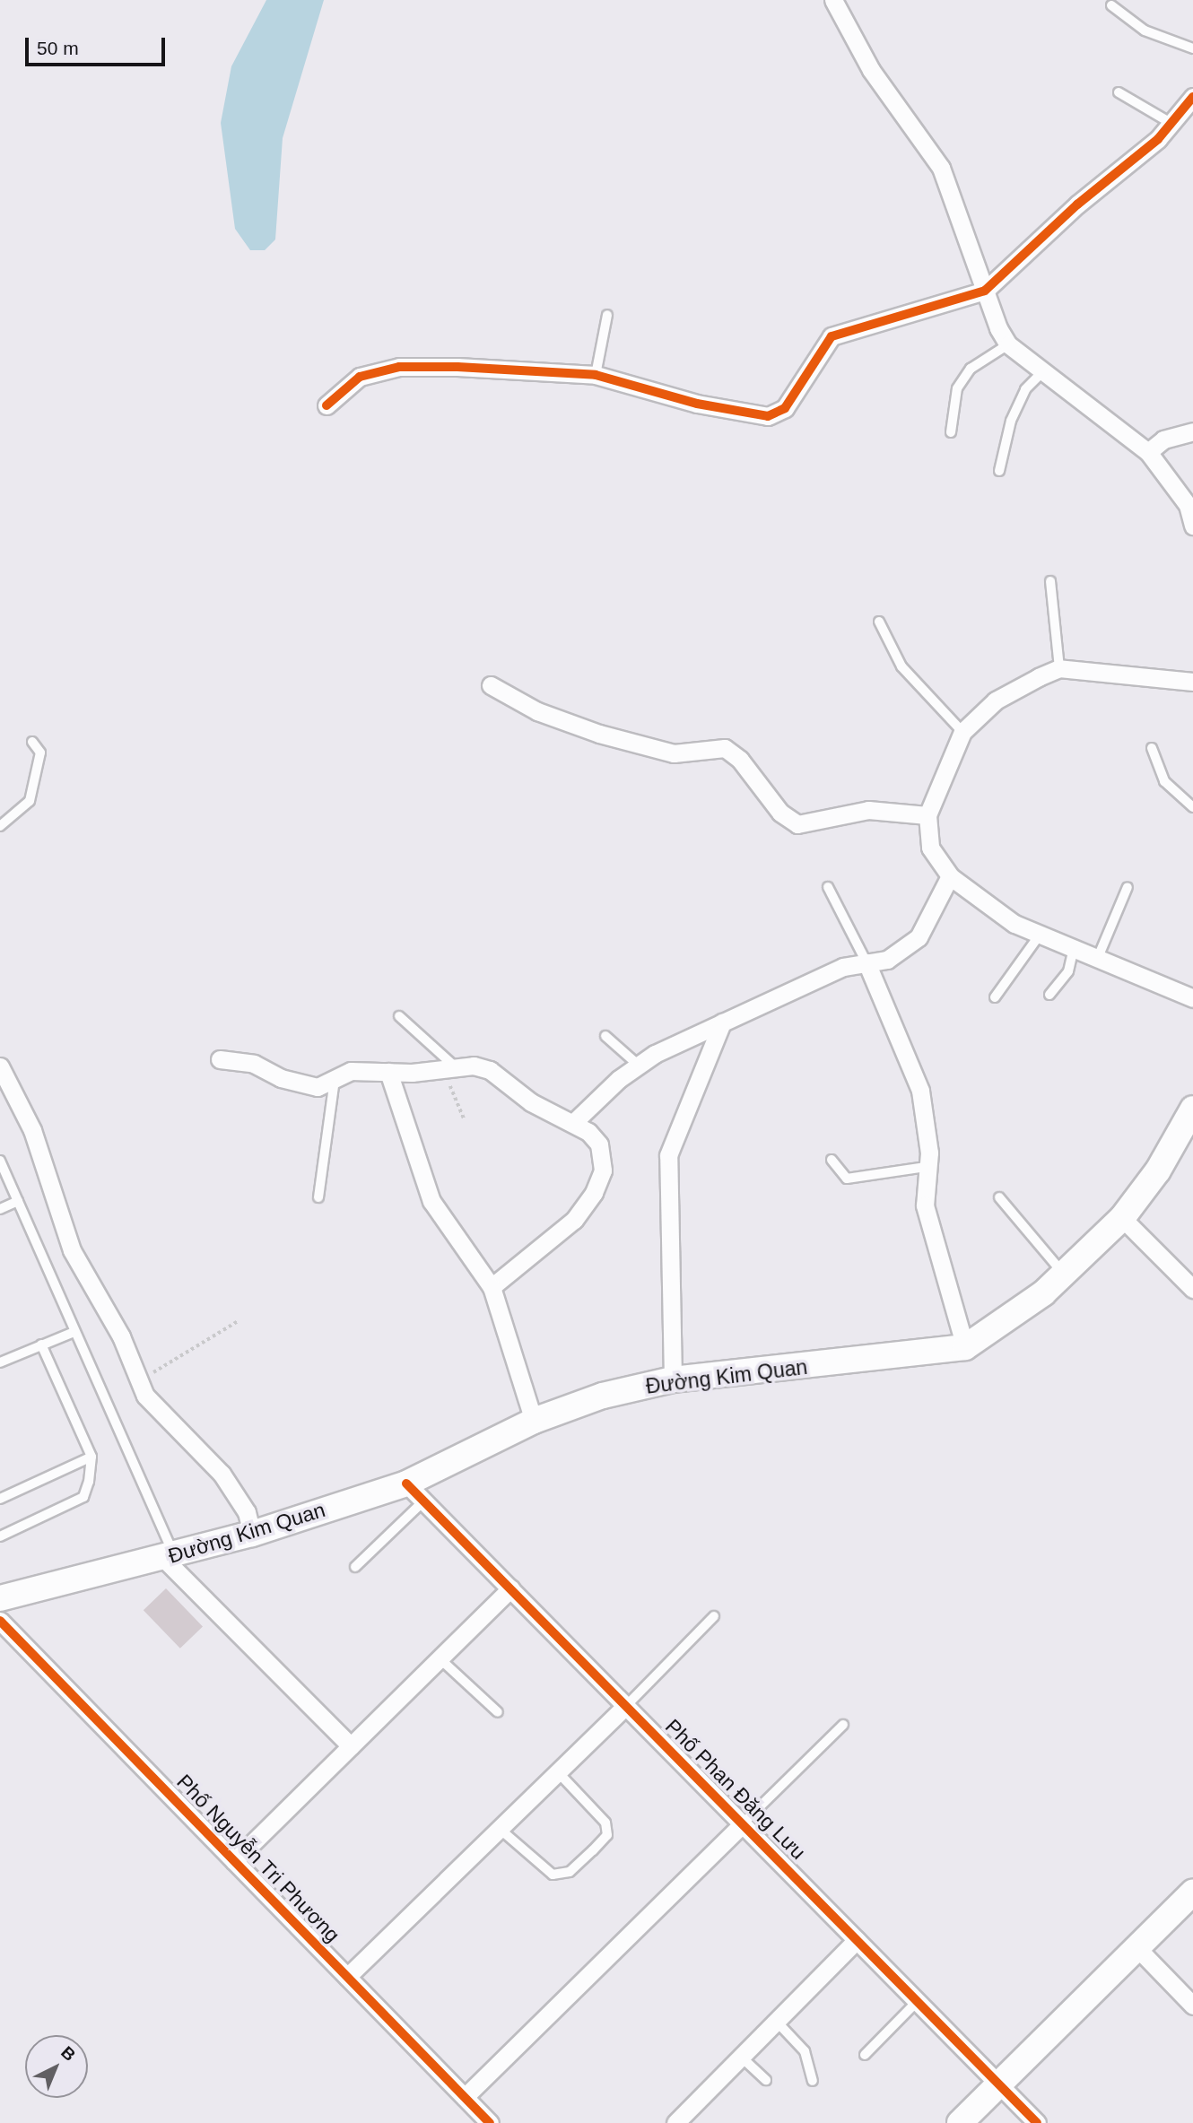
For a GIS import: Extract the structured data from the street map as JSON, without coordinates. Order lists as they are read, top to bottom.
{
  "streets": {
    "main road": ["Đường Kim Quan"],
    "street": ["Phố Phan Đăng Lưu", "Phố Nguyễn Tri Phương"]
  },
  "crossings": [
    ["Đường Kim Quan", "Phố Phan Đăng Lưu"]
  ],
  "scale_bar": "50 m",
  "north": "top right"
}
